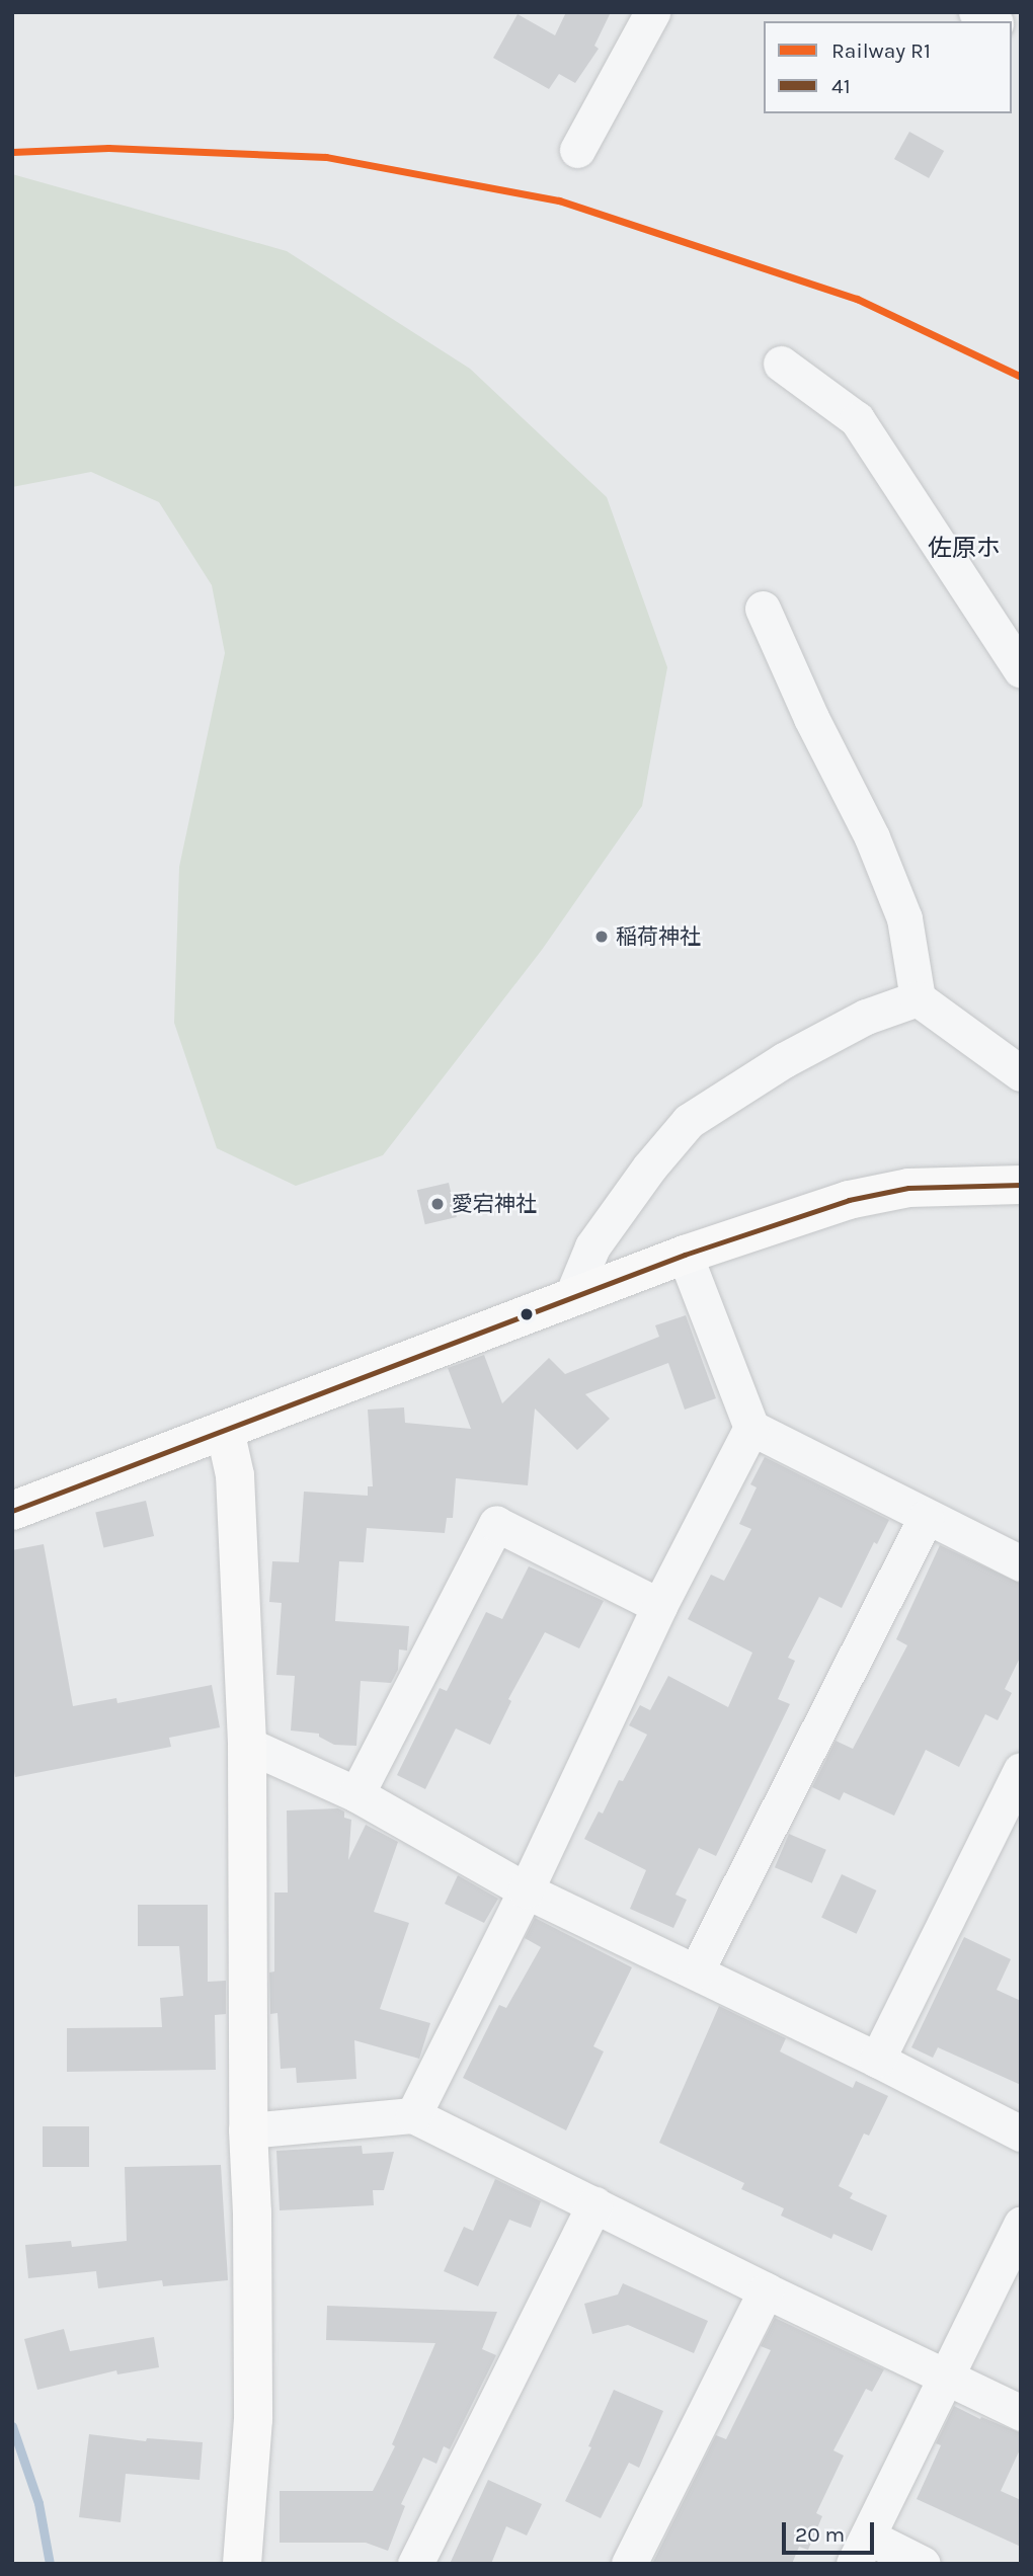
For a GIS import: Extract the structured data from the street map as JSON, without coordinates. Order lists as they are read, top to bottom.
{
  "districts": ["佐原ホ"],
  "places": ["稲荷神社", "愛宕神社"],
  "lines": ["rail line R1", "transit line 41"],
  "legend": ["Railway R1", "41"],
  "scale_bar": "20 m"
}
